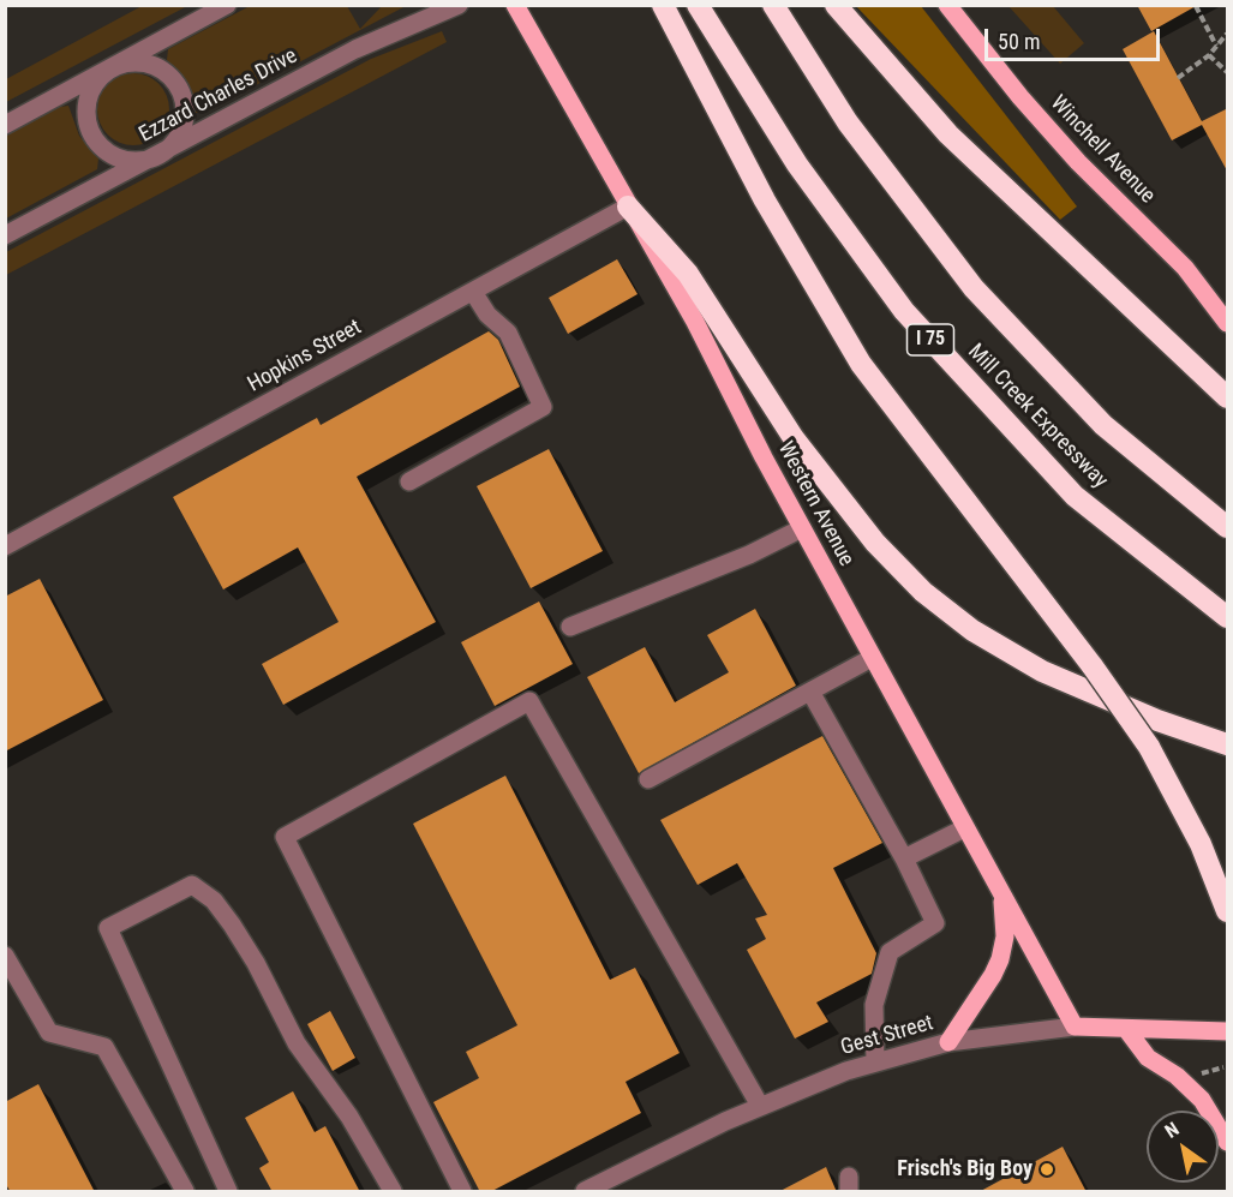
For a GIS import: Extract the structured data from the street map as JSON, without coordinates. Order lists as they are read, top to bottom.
{
  "streets": {
    "highway": ["I 75", "Mill Creek Expressway"],
    "main road": ["Winchell Avenue", "Western Avenue", "Gest Street"],
    "street": ["Ezzard Charles Drive", "Hopkins Street"]
  },
  "crossings": [
    ["Hopkins Street", "Western Avenue"],
    ["Western Avenue", "Gest Street"]
  ],
  "places": ["Frisch's Big Boy"],
  "scale_bar": "50 m",
  "north": "top left"
}
